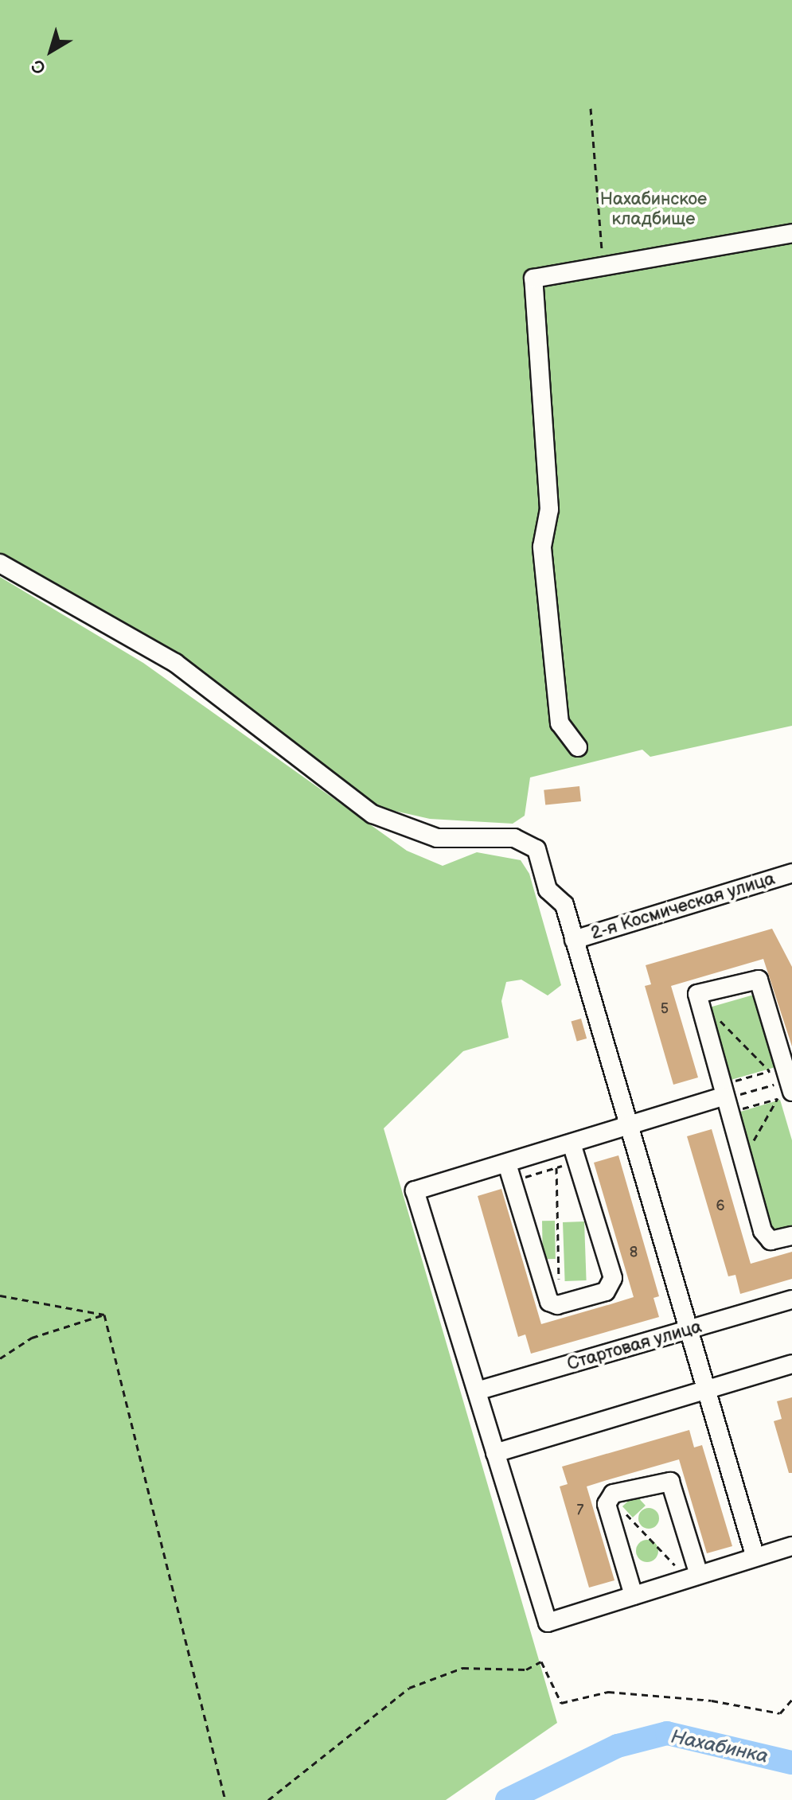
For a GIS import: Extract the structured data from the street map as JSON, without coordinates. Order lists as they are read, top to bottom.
{
  "streets": {
    "street": ["2-я Космическая улица", "Стартовая улица"]
  },
  "water": ["Нахабинка"],
  "parks": ["Нахабинское кладбище"],
  "house_numbers": [
    "5",
    "6",
    "8",
    "7"
  ],
  "north": "bottom left"
}
